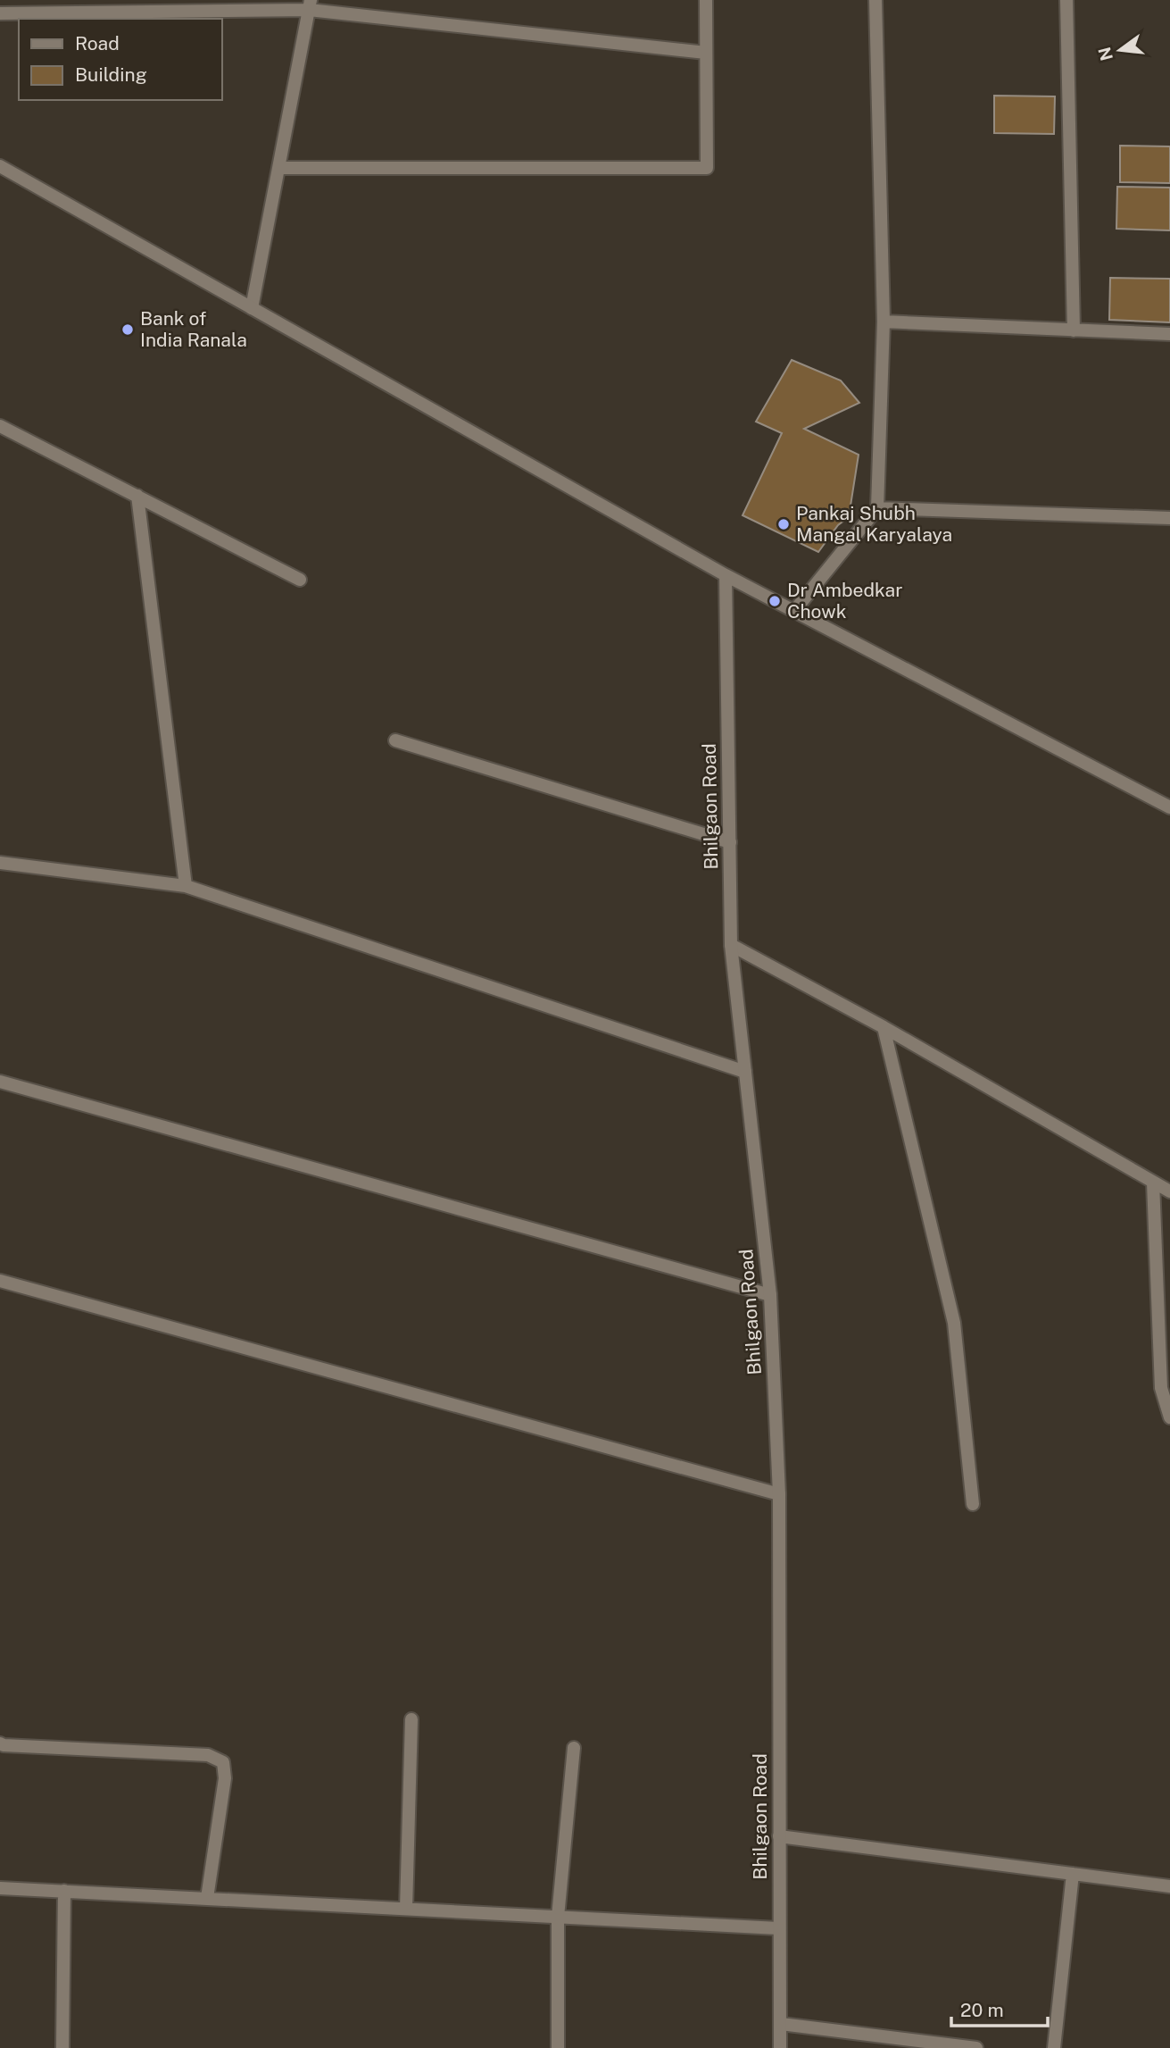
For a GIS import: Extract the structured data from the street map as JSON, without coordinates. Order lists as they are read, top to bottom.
{
  "streets": {
    "street": ["Bhilgaon Road"]
  },
  "places": ["Bank of India Ranala", "Pankaj Shubh Mangal Karyalaya", "Dr Ambedkar Chowk"],
  "legend": ["Road", "Building"],
  "scale_bar": "20 m",
  "north": "left"
}
